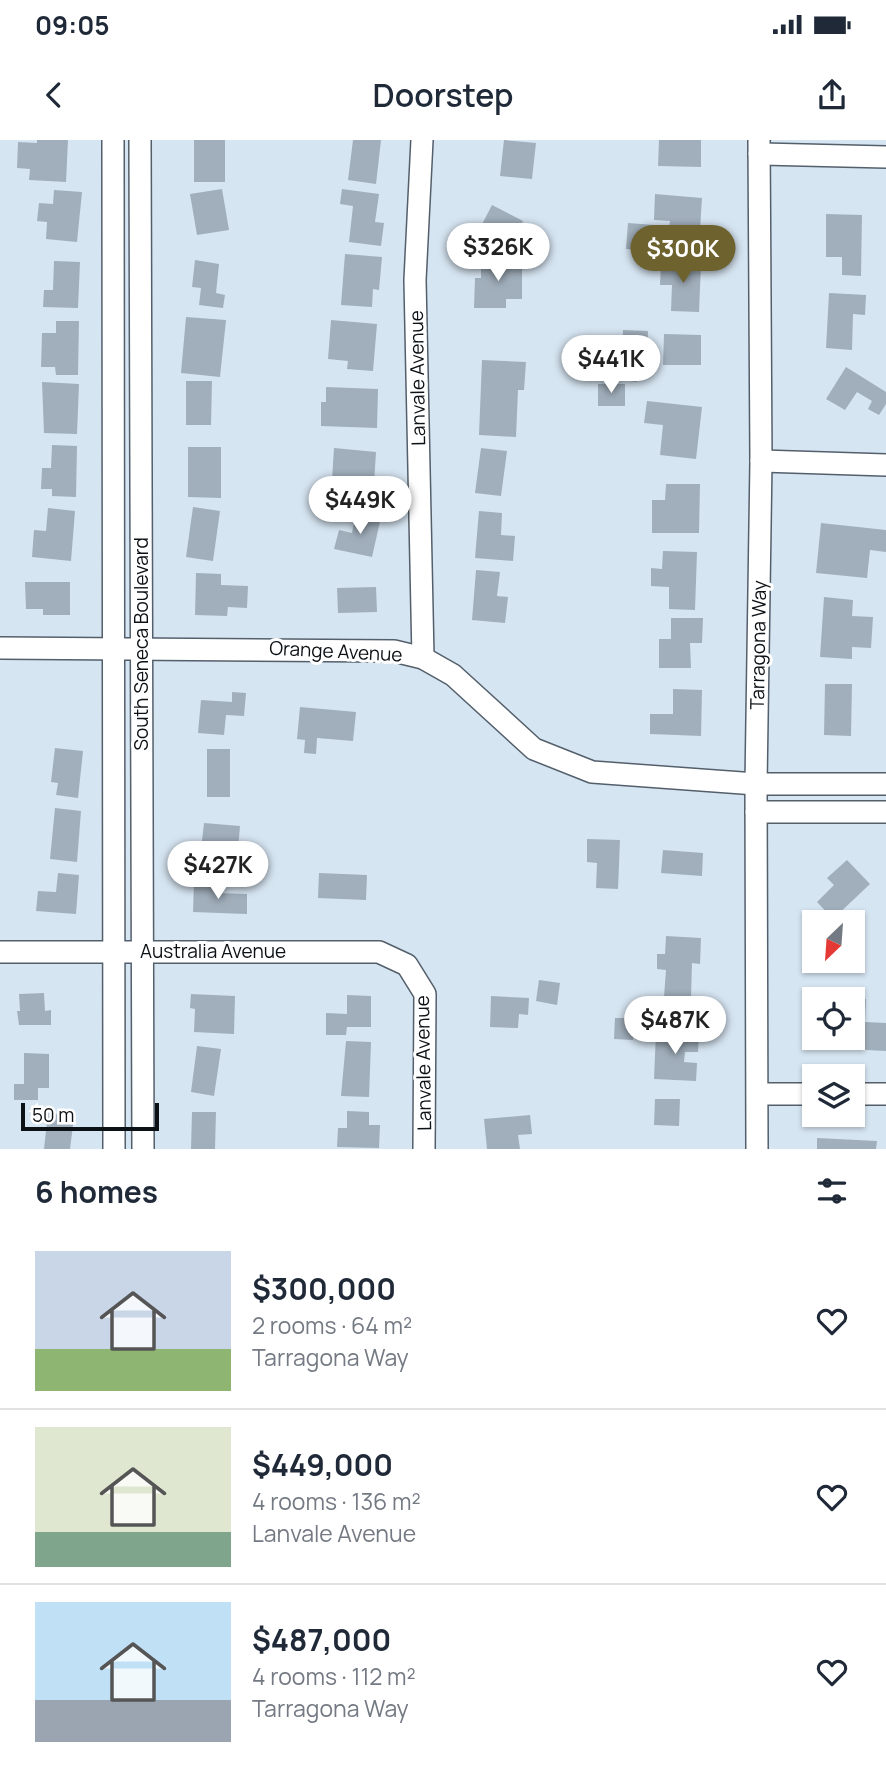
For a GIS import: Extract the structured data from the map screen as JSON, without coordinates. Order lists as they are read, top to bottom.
{
  "streets": {
    "street": [
      "Lanvale Avenue",
      "South Seneca Boulevard",
      "Tarragona Way",
      "Orange Avenue",
      "Australia Avenue"
    ]
  },
  "crossings": [
    ["Lanvale Avenue", "Orange Avenue"],
    ["Lanvale Avenue", "Australia Avenue"],
    ["South Seneca Boulevard", "Orange Avenue"],
    ["South Seneca Boulevard", "Australia Avenue"],
    ["Tarragona Way", "Orange Avenue"]
  ],
  "scale_bar": "50 m",
  "north": "bottom left",
  "page": {
    "status": "09:05",
    "header": "Doorstep",
    "price": [
      "$326K",
      "$300K",
      "$441K",
      "$449K",
      "$427K",
      "$487K"
    ],
    "scale": "50 m",
    "heading": "6 homes",
    "list": [
      {
        "name": "$300,000",
        "note": "2 rooms · 64 m² · Tarragona Way"
      },
      {
        "name": "$449,000",
        "note": "4 rooms · 136 m² · Lanvale Avenue"
      },
      {
        "name": "$487,000",
        "note": "4 rooms · 112 m² · Tarragona Way"
      }
    ]
  }
}
